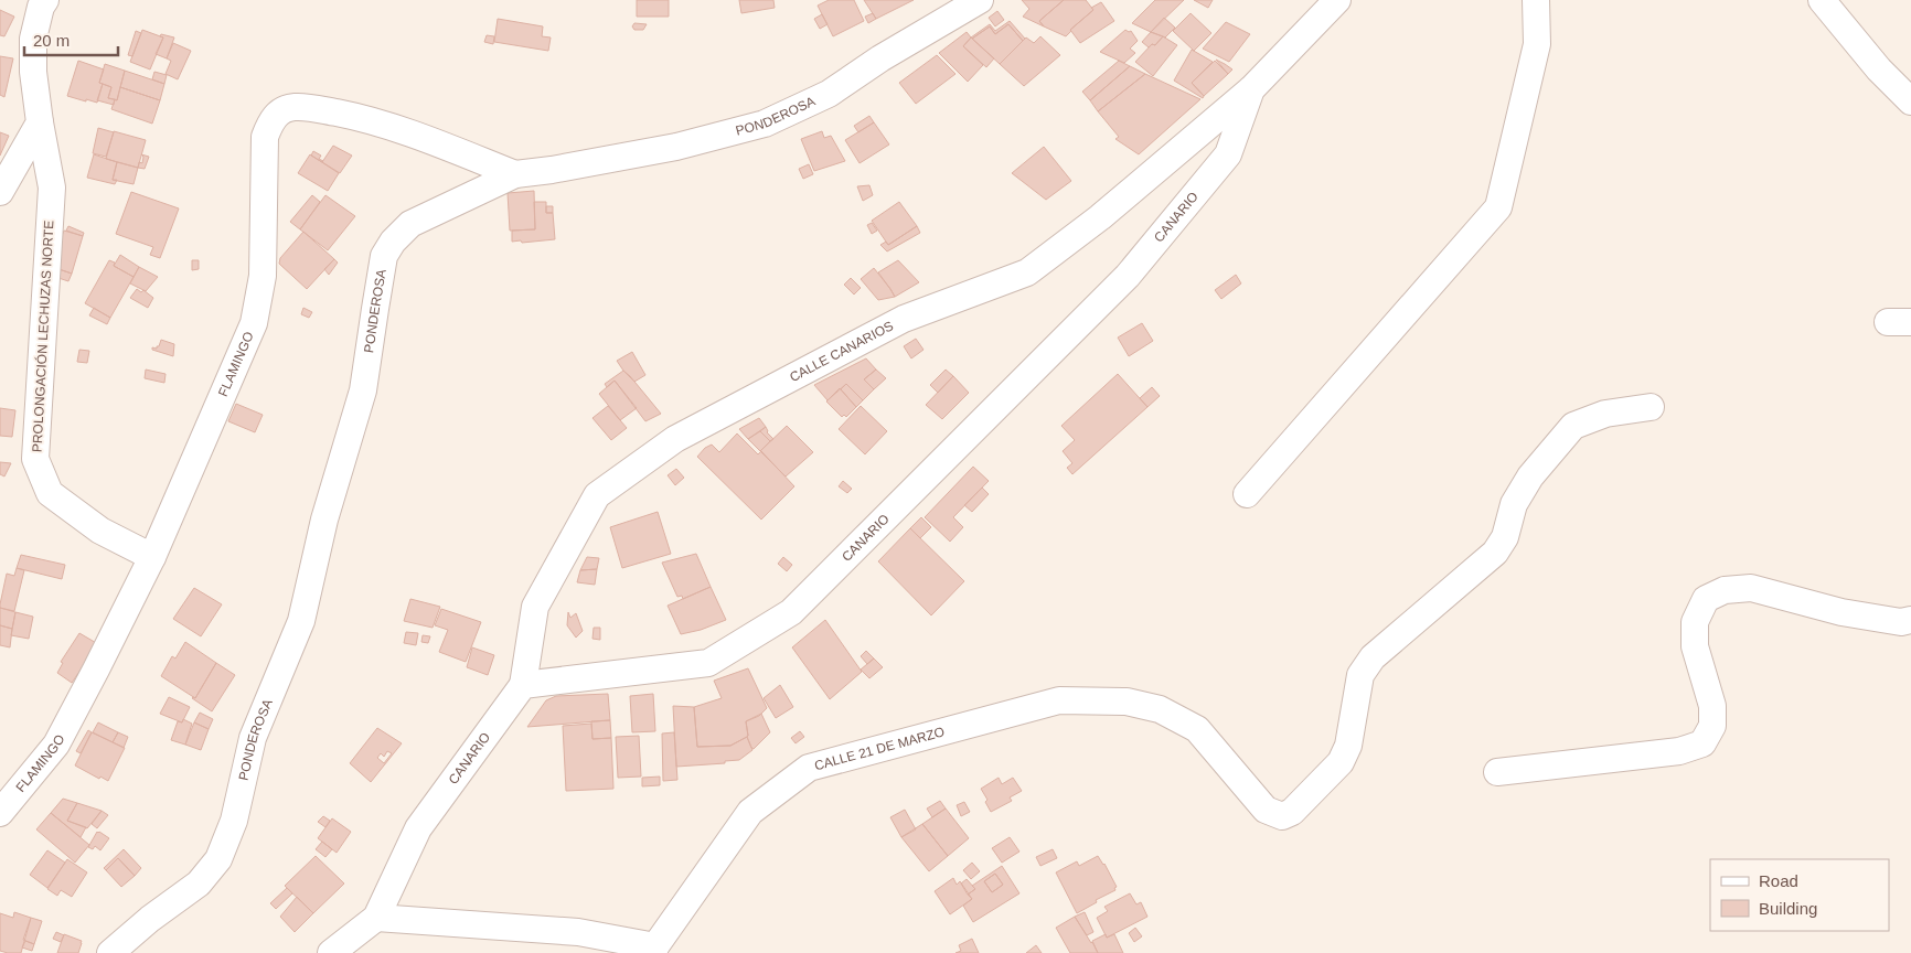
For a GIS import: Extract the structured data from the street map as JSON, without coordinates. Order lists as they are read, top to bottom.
{
  "streets": {
    "street": [
      "PONDEROSA",
      "CANARIO",
      "PROLONGACIÓN LECHUZAS NORTE",
      "CALLE CANARIOS",
      "FLAMINGO",
      "CALLE 21 DE MARZO"
    ]
  },
  "crossings": [
    ["PONDEROSA", "FLAMINGO"],
    ["CANARIO", "CALLE CANARIOS"],
    ["PROLONGACIÓN LECHUZAS NORTE", "FLAMINGO"]
  ],
  "legend": ["Road", "Building"],
  "scale_bar": "20 m"
}
